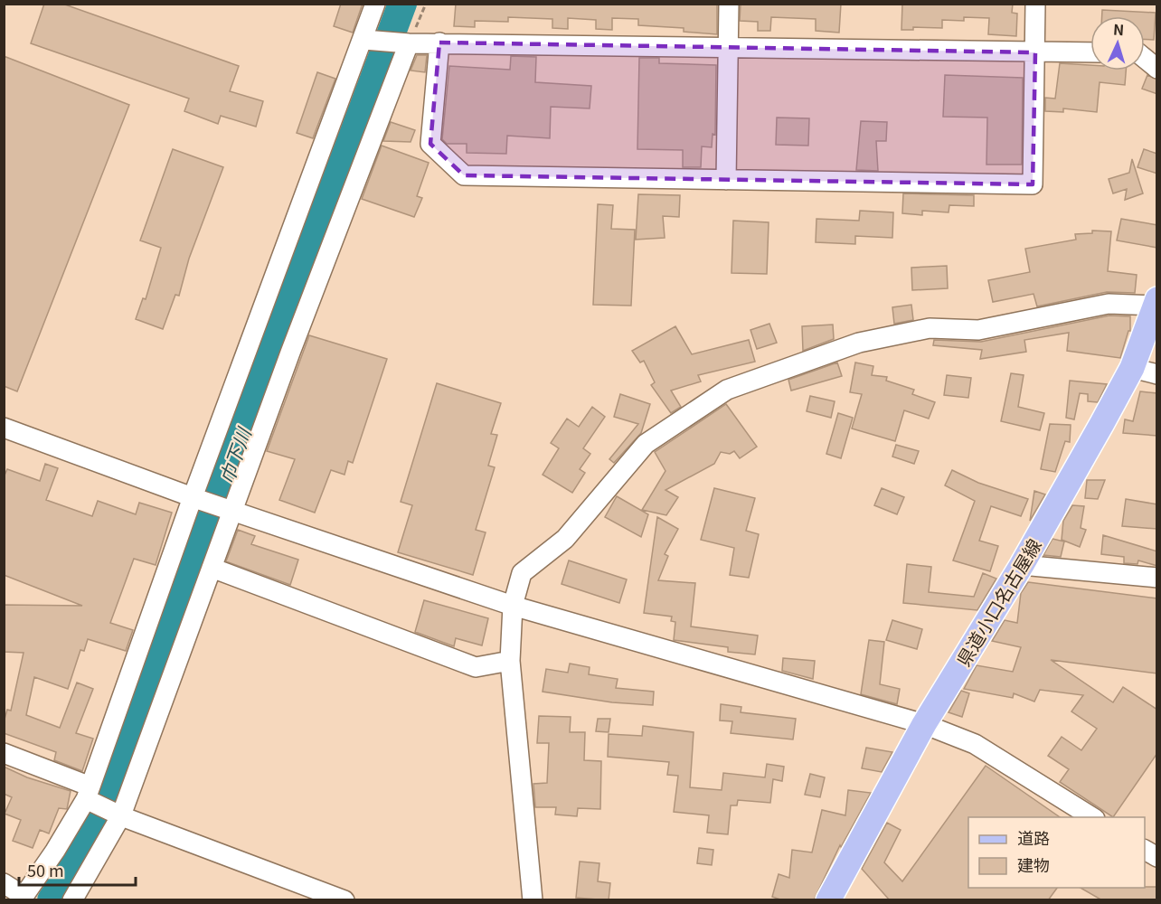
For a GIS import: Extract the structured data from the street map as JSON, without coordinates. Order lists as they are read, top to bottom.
{
  "streets": {
    "main road": ["県道小口名古屋線"]
  },
  "water": ["巾下川"],
  "legend": ["道路", "建物"],
  "scale_bar": "50 m",
  "north": "top"
}
